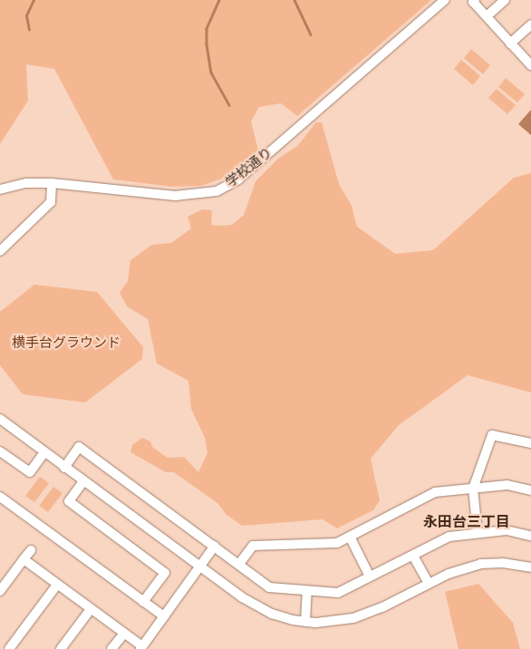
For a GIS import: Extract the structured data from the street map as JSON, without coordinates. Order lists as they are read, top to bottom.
{
  "streets": {
    "street": ["学校通り"]
  },
  "districts": ["永田台三丁目"],
  "parks": ["横手台グラウンド"]
}
